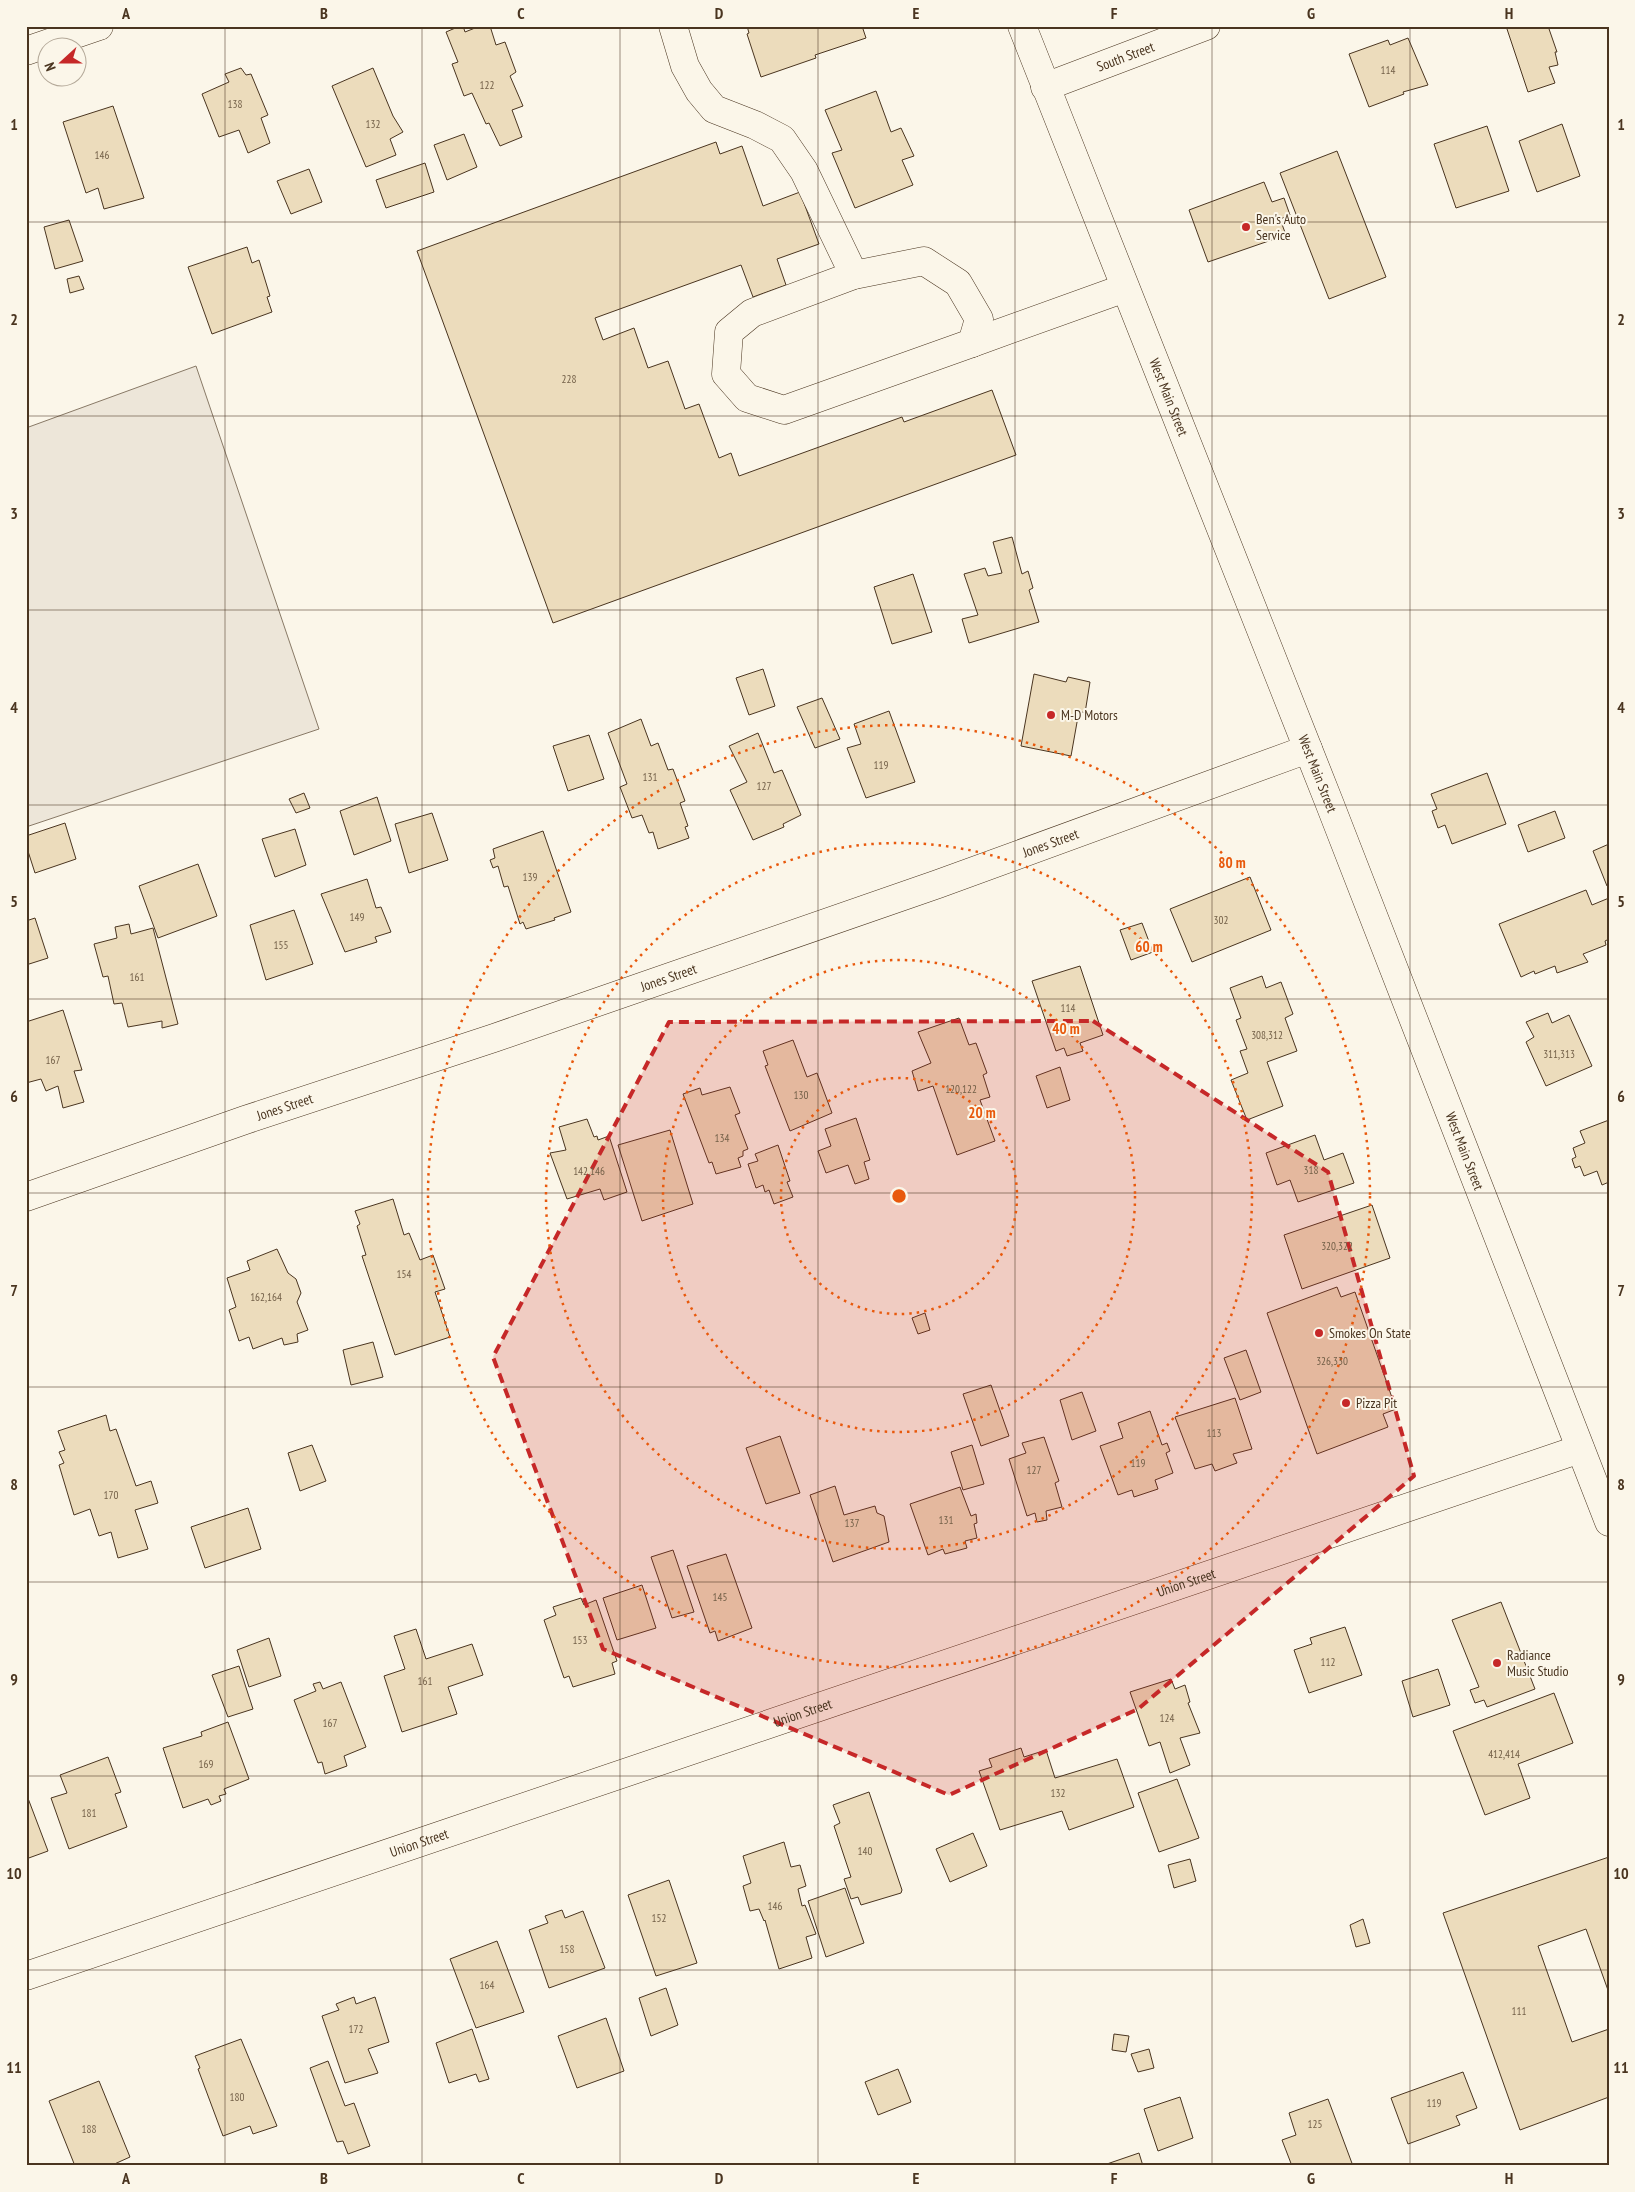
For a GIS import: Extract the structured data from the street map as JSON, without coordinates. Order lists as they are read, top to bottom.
{
  "streets": {
    "street": [
      "South Street",
      "West Main Street",
      "Jones Street",
      "Union Street"
    ]
  },
  "crossings": [
    ["South Street", "West Main Street"],
    ["West Main Street", "Jones Street"],
    ["West Main Street", "Union Street"]
  ],
  "places": [
    "Ben's Auto Service",
    "M-D Motors",
    "Smokes On State",
    "Pizza Pit",
    "Radiance Music Studio"
  ],
  "house_numbers": [
    "114",
    "122",
    "138",
    "132",
    "146",
    "228",
    "119",
    "131",
    "127",
    "139",
    "149",
    "302",
    "155",
    "161",
    "114",
    "308,312",
    "311,313",
    "167",
    "120,122",
    "130",
    "134",
    "318",
    "142,146",
    "320,322",
    "154",
    "162,164",
    "326,330",
    "113",
    "119",
    "127",
    "170",
    "131",
    "137",
    "145",
    "153",
    "112",
    "161",
    "124",
    "167",
    "412,414",
    "169",
    "132",
    "181",
    "140",
    "146",
    "152",
    "158",
    "164",
    "111",
    "172",
    "180",
    "119",
    "125",
    "188"
  ],
  "north": "left",
  "grid": {
    "columns": [
      "A",
      "B",
      "C",
      "D",
      "E",
      "F",
      "G",
      "H"
    ],
    "rows": [
      "1",
      "2",
      "3",
      "4",
      "5",
      "6",
      "7",
      "8",
      "9",
      "10",
      "11"
    ]
  },
  "rings": [
    "80 m",
    "60 m",
    "40 m",
    "20 m"
  ]
}
